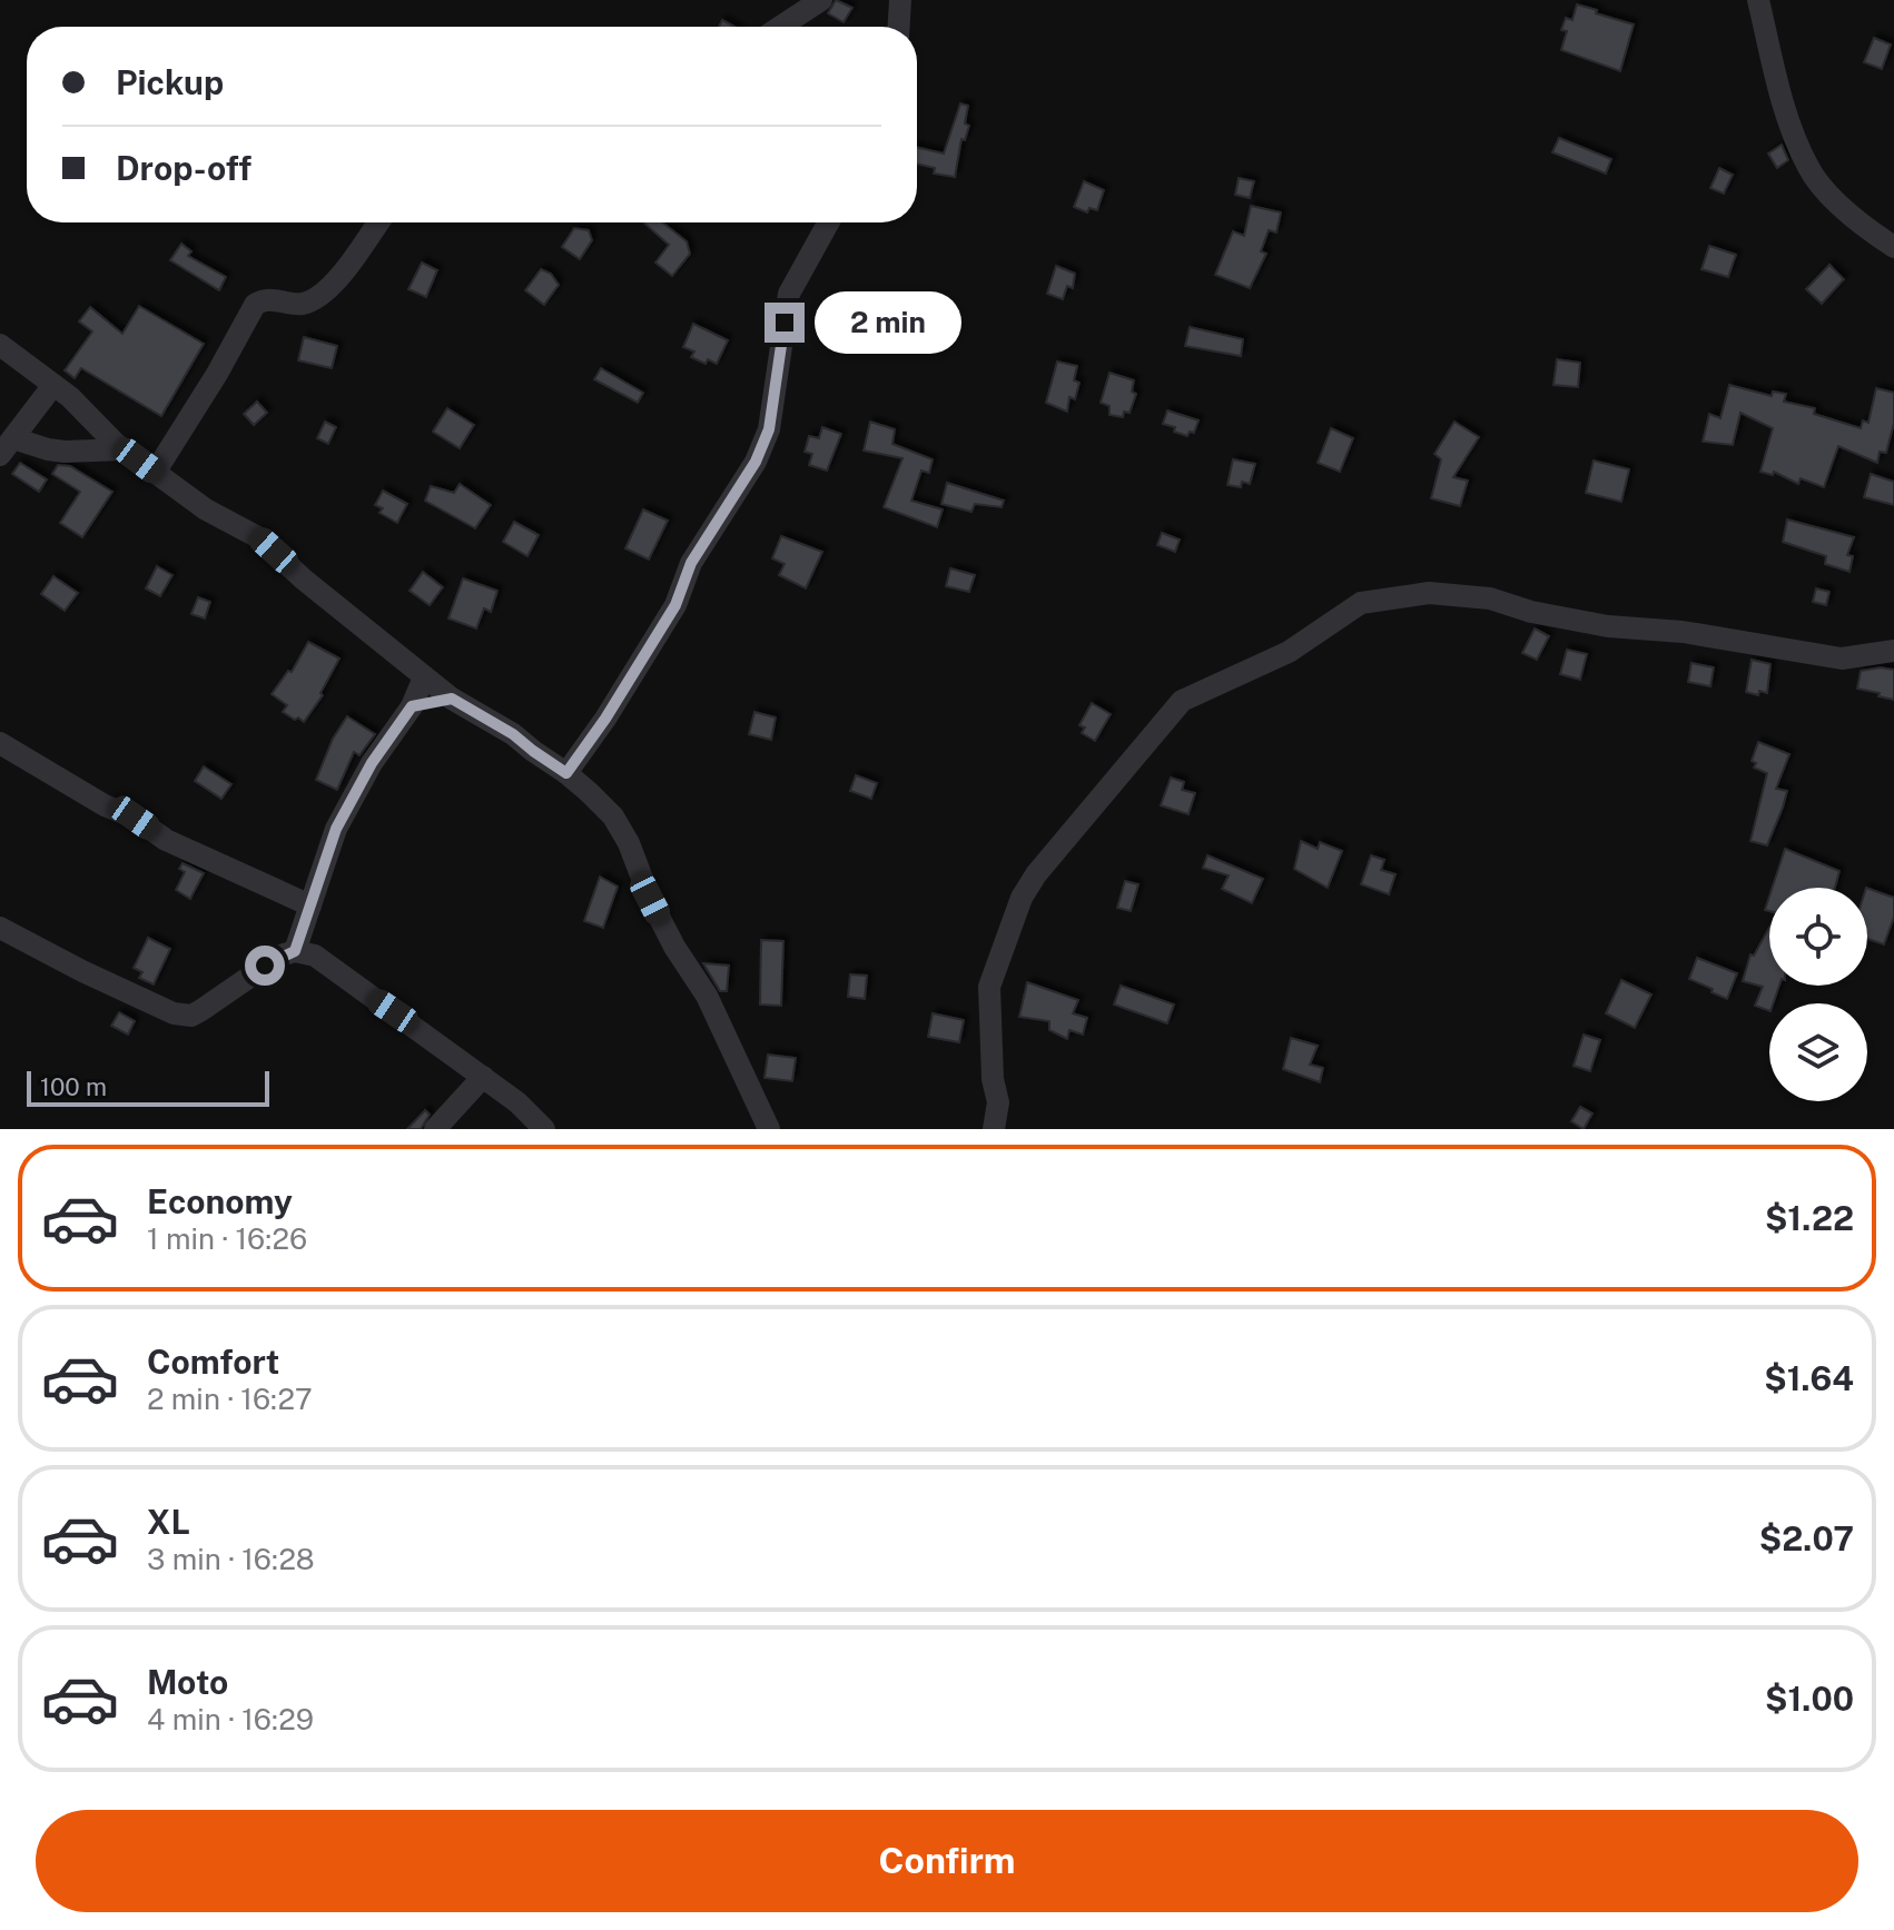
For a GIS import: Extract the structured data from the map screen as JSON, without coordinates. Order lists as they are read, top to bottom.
{
  "scale_bar": "100 m",
  "page": {
    "banner": ["Pickup", "Drop-off"],
    "bubble": "2 min",
    "scale": "100 m",
    "list": [
      {
        "name": "Economy",
        "note": "1 min · 16:26",
        "value": "$1.22"
      },
      {
        "name": "Comfort",
        "note": "2 min · 16:27",
        "value": "$1.64"
      },
      {
        "name": "XL",
        "note": "3 min · 16:28",
        "value": "$2.07"
      },
      {
        "name": "Moto",
        "note": "4 min · 16:29",
        "value": "$1.00"
      }
    ],
    "buttons": "Confirm"
  }
}
